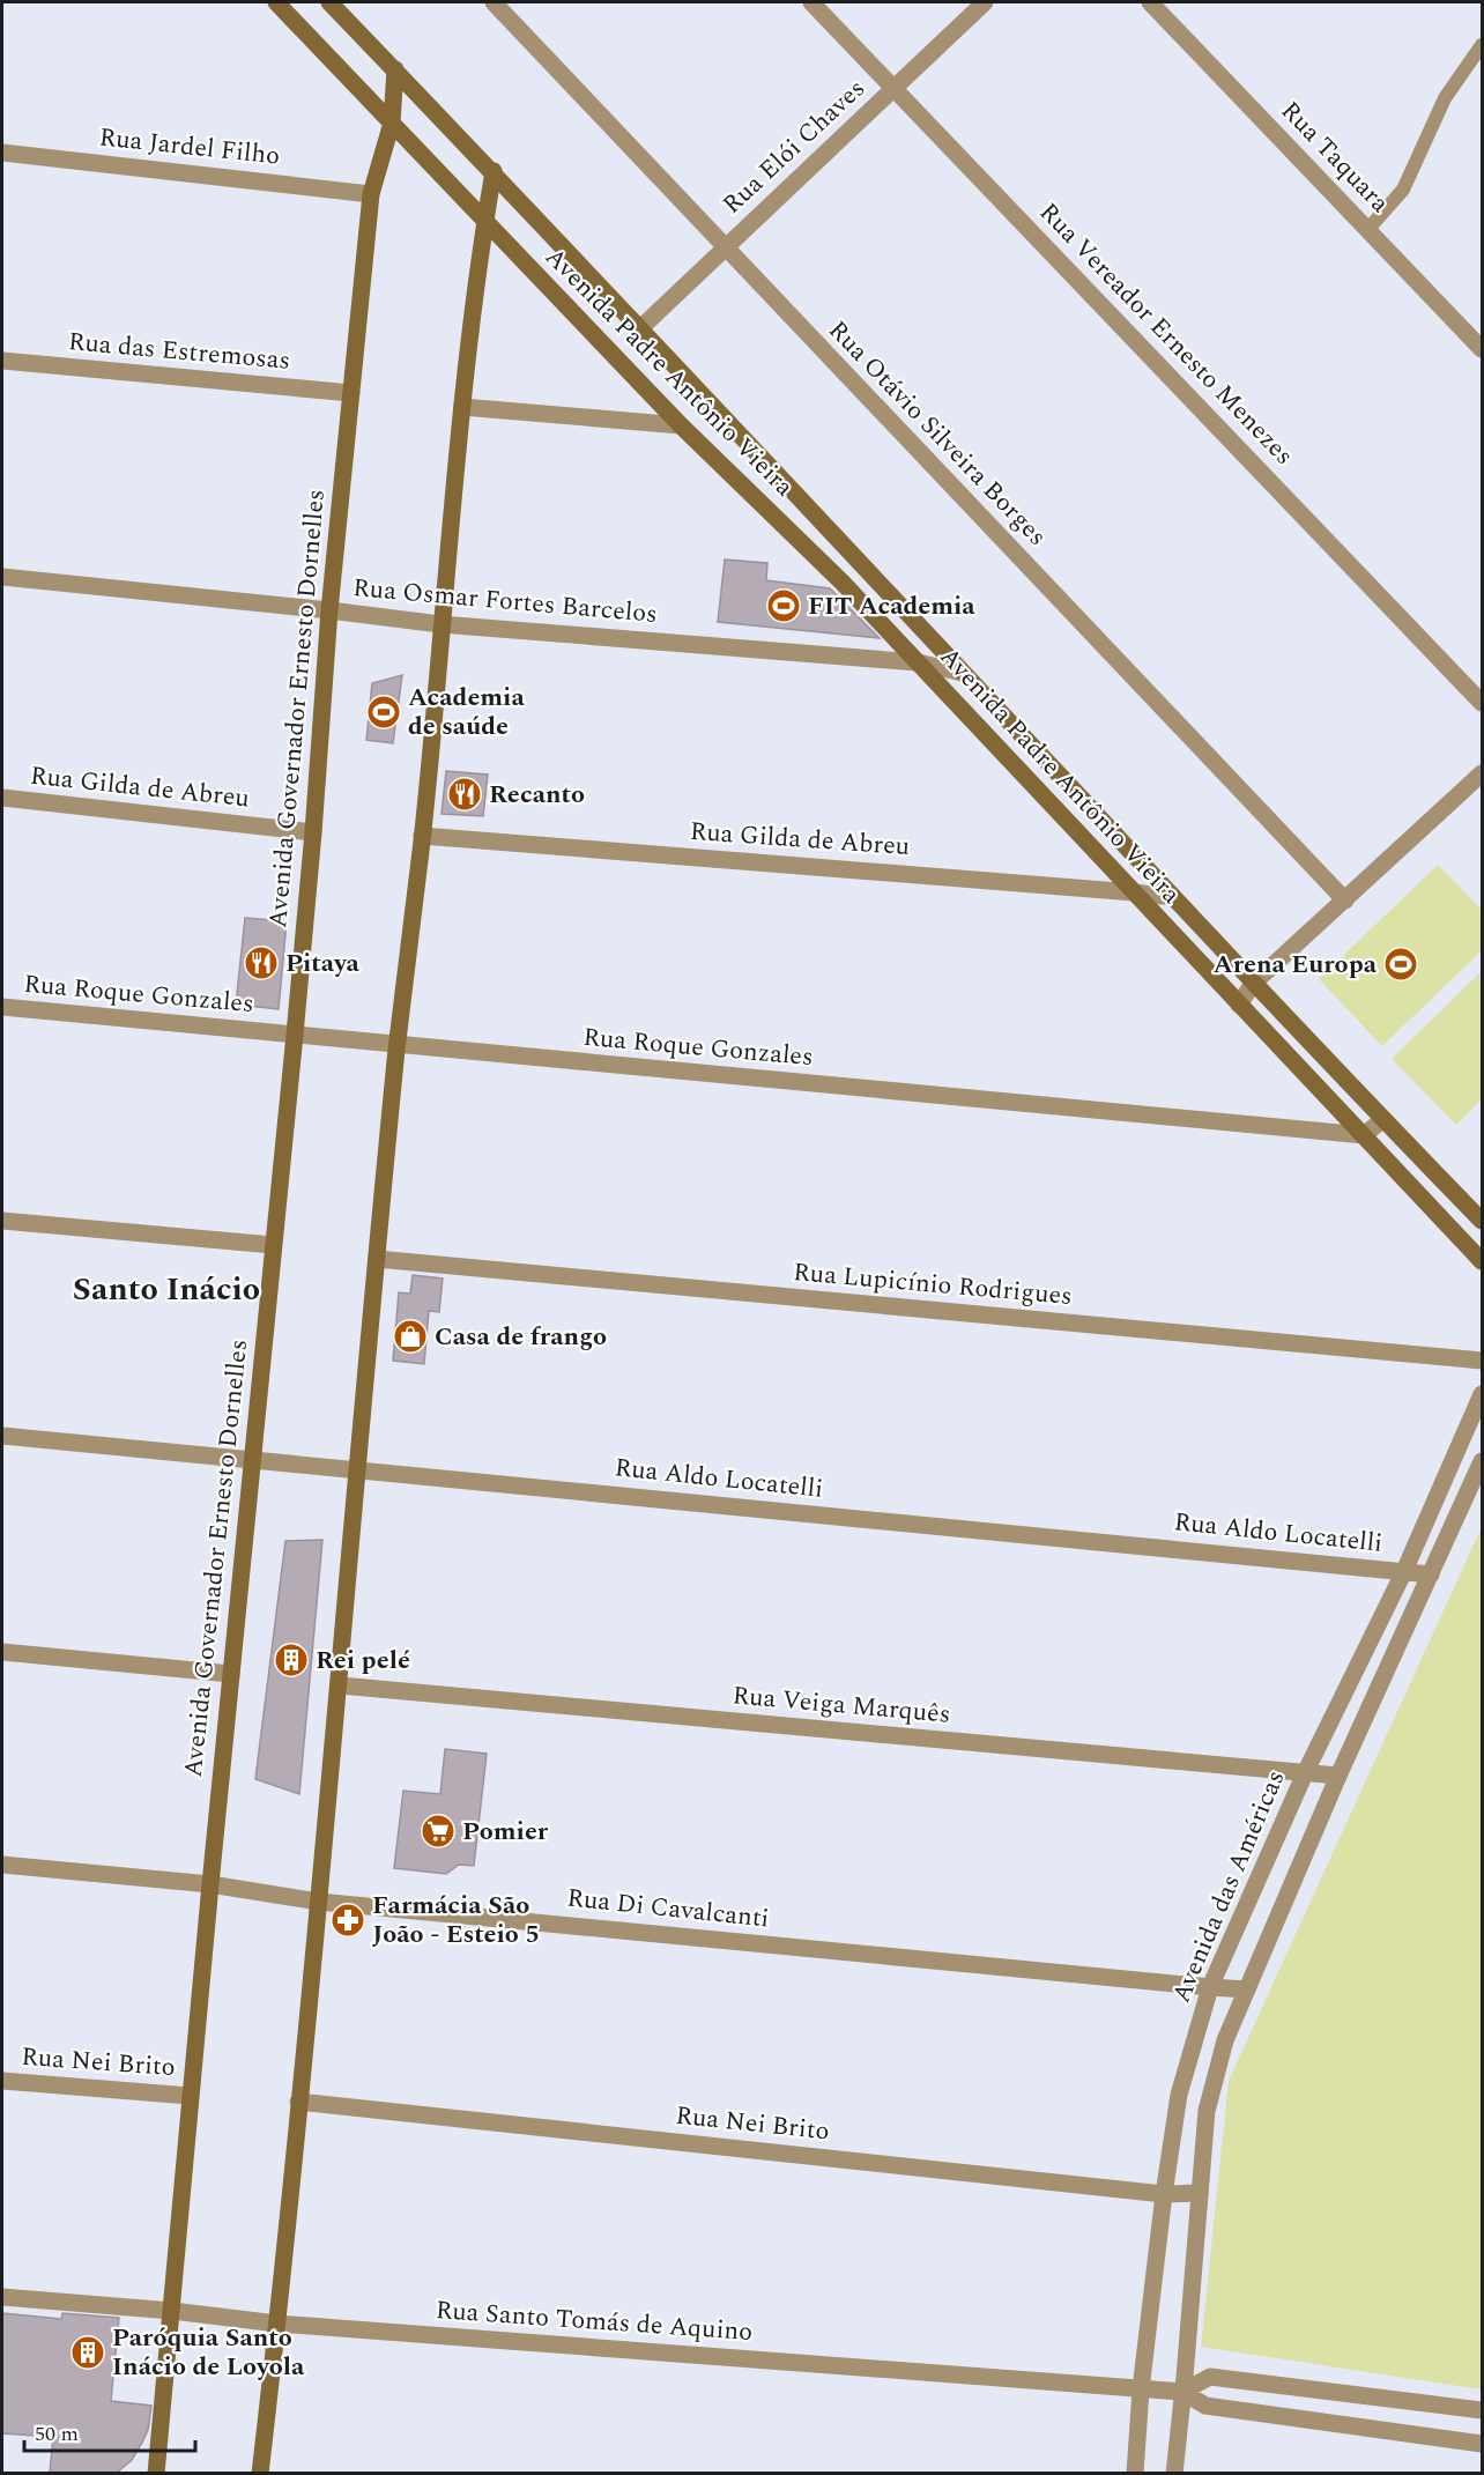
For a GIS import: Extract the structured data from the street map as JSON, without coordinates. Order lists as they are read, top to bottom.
{
  "streets": {
    "main road": ["Avenida Padre Antônio Vieira", "Avenida Governador Ernesto Dornelles"],
    "street": [
      "Rua Jardel Filho",
      "Rua Elói Chaves",
      "Rua Taquara",
      "Rua Vereador Ernesto Menezes",
      "Rua das Estremosas",
      "Rua Otávio Silveira Borges",
      "Rua Osmar Fortes Barcelos",
      "Rua Gilda de Abreu",
      "Rua Roque Gonzales",
      "Rua Lupicínio Rodrigues",
      "Rua Aldo Locatelli",
      "Rua Veiga Marquês",
      "Avenida das Américas",
      "Rua Di Cavalcanti",
      "Rua Nei Brito",
      "Rua Santo Tomás de Aquino"
    ]
  },
  "crossings": [
    ["Rua Jardel Filho", "Avenida Governador Ernesto Dornelles"],
    ["Rua Elói Chaves", "Rua Vereador Ernesto Menezes"],
    ["Rua Elói Chaves", "Avenida Padre Antônio Vieira"],
    ["Rua Elói Chaves", "Rua Otávio Silveira Borges"],
    ["Rua das Estremosas", "Avenida Governador Ernesto Dornelles"],
    ["Avenida Padre Antônio Vieira", "Rua Osmar Fortes Barcelos"],
    ["Avenida Padre Antônio Vieira", "Avenida Governador Ernesto Dornelles"],
    ["Avenida Padre Antônio Vieira", "Rua Gilda de Abreu"],
    ["Avenida Padre Antônio Vieira", "Rua Roque Gonzales"],
    ["Rua Osmar Fortes Barcelos", "Avenida Governador Ernesto Dornelles"],
    ["Avenida Governador Ernesto Dornelles", "Rua Gilda de Abreu"],
    ["Avenida Governador Ernesto Dornelles", "Rua Roque Gonzales"],
    ["Avenida Governador Ernesto Dornelles", "Rua Aldo Locatelli"],
    ["Avenida Governador Ernesto Dornelles", "Rua Di Cavalcanti"],
    ["Avenida Governador Ernesto Dornelles", "Rua Nei Brito"],
    ["Avenida Governador Ernesto Dornelles", "Rua Santo Tomás de Aquino"],
    ["Rua Aldo Locatelli", "Avenida das Américas"],
    ["Rua Veiga Marquês", "Avenida das Américas"],
    ["Avenida das Américas", "Rua Di Cavalcanti"],
    ["Avenida das Américas", "Rua Nei Brito"],
    ["Avenida das Américas", "Rua Santo Tomás de Aquino"]
  ],
  "districts": ["Santo Inácio"],
  "places": {
    "sports": ["FIT Academia", "Academia de saúde", "Arena Europa"],
    "restaurant": ["Recanto", "Pitaya"],
    "shop": ["Casa de frango"],
    "building": ["Rei pelé", "Paróquia Santo Inácio de Loyola"],
    "supermarket": ["Pomier"],
    "pharmacy": ["Farmácia São João - Esteio 5"]
  },
  "scale_bar": "50 m"
}
